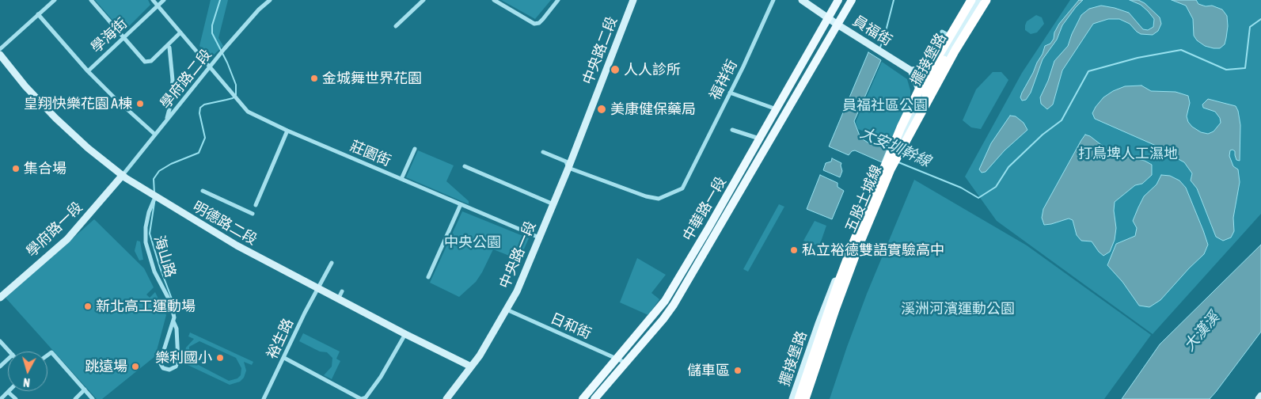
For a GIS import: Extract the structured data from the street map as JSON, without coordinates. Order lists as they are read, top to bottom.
{
  "streets": {
    "highway": ["五股土城線"],
    "main road": ["中華路一段"],
    "street": [
      "員福街",
      "學海街",
      "中央路二段",
      "擺接堡路",
      "學府路二段",
      "福祥街",
      "莊園街",
      "明德路二段",
      "學府路一段",
      "中央路一段",
      "海山路",
      "日和街",
      "裕生路"
    ]
  },
  "crossings": [
    ["員福街", "擺接堡路"],
    ["員福街", "中華路一段"],
    ["學海街", "莊園街"],
    ["中央路二段", "中央路一段"],
    ["擺接堡路", "五股土城線"],
    ["學府路二段", "莊園街"],
    ["學府路二段", "明德路二段"],
    ["學府路二段", "學府路一段"],
    ["福祥街", "中央路一段"],
    ["莊園街", "中央路一段"],
    ["中華路一段", "日和街"],
    ["明德路二段", "學府路一段"],
    ["明德路二段", "中央路一段"],
    ["明德路二段", "海山路"],
    ["明德路二段", "裕生路"],
    ["中央路一段", "日和街"]
  ],
  "water": ["大安圳幹線", "大漢溪"],
  "parks": [
    "員福社區公園",
    "打鳥埤人工濕地",
    "中央公園",
    "溪洲河濱運動公園"
  ],
  "places": [
    "人人診所",
    "金城舞世界花園",
    "皇翔快樂花園 A棟",
    "美康健保藥局",
    "集合場",
    "私立裕德雙語實驗高中",
    "新北高工運動場",
    "樂利國小",
    "跳遠場",
    "儲車區"
  ],
  "north": "bottom"
}
